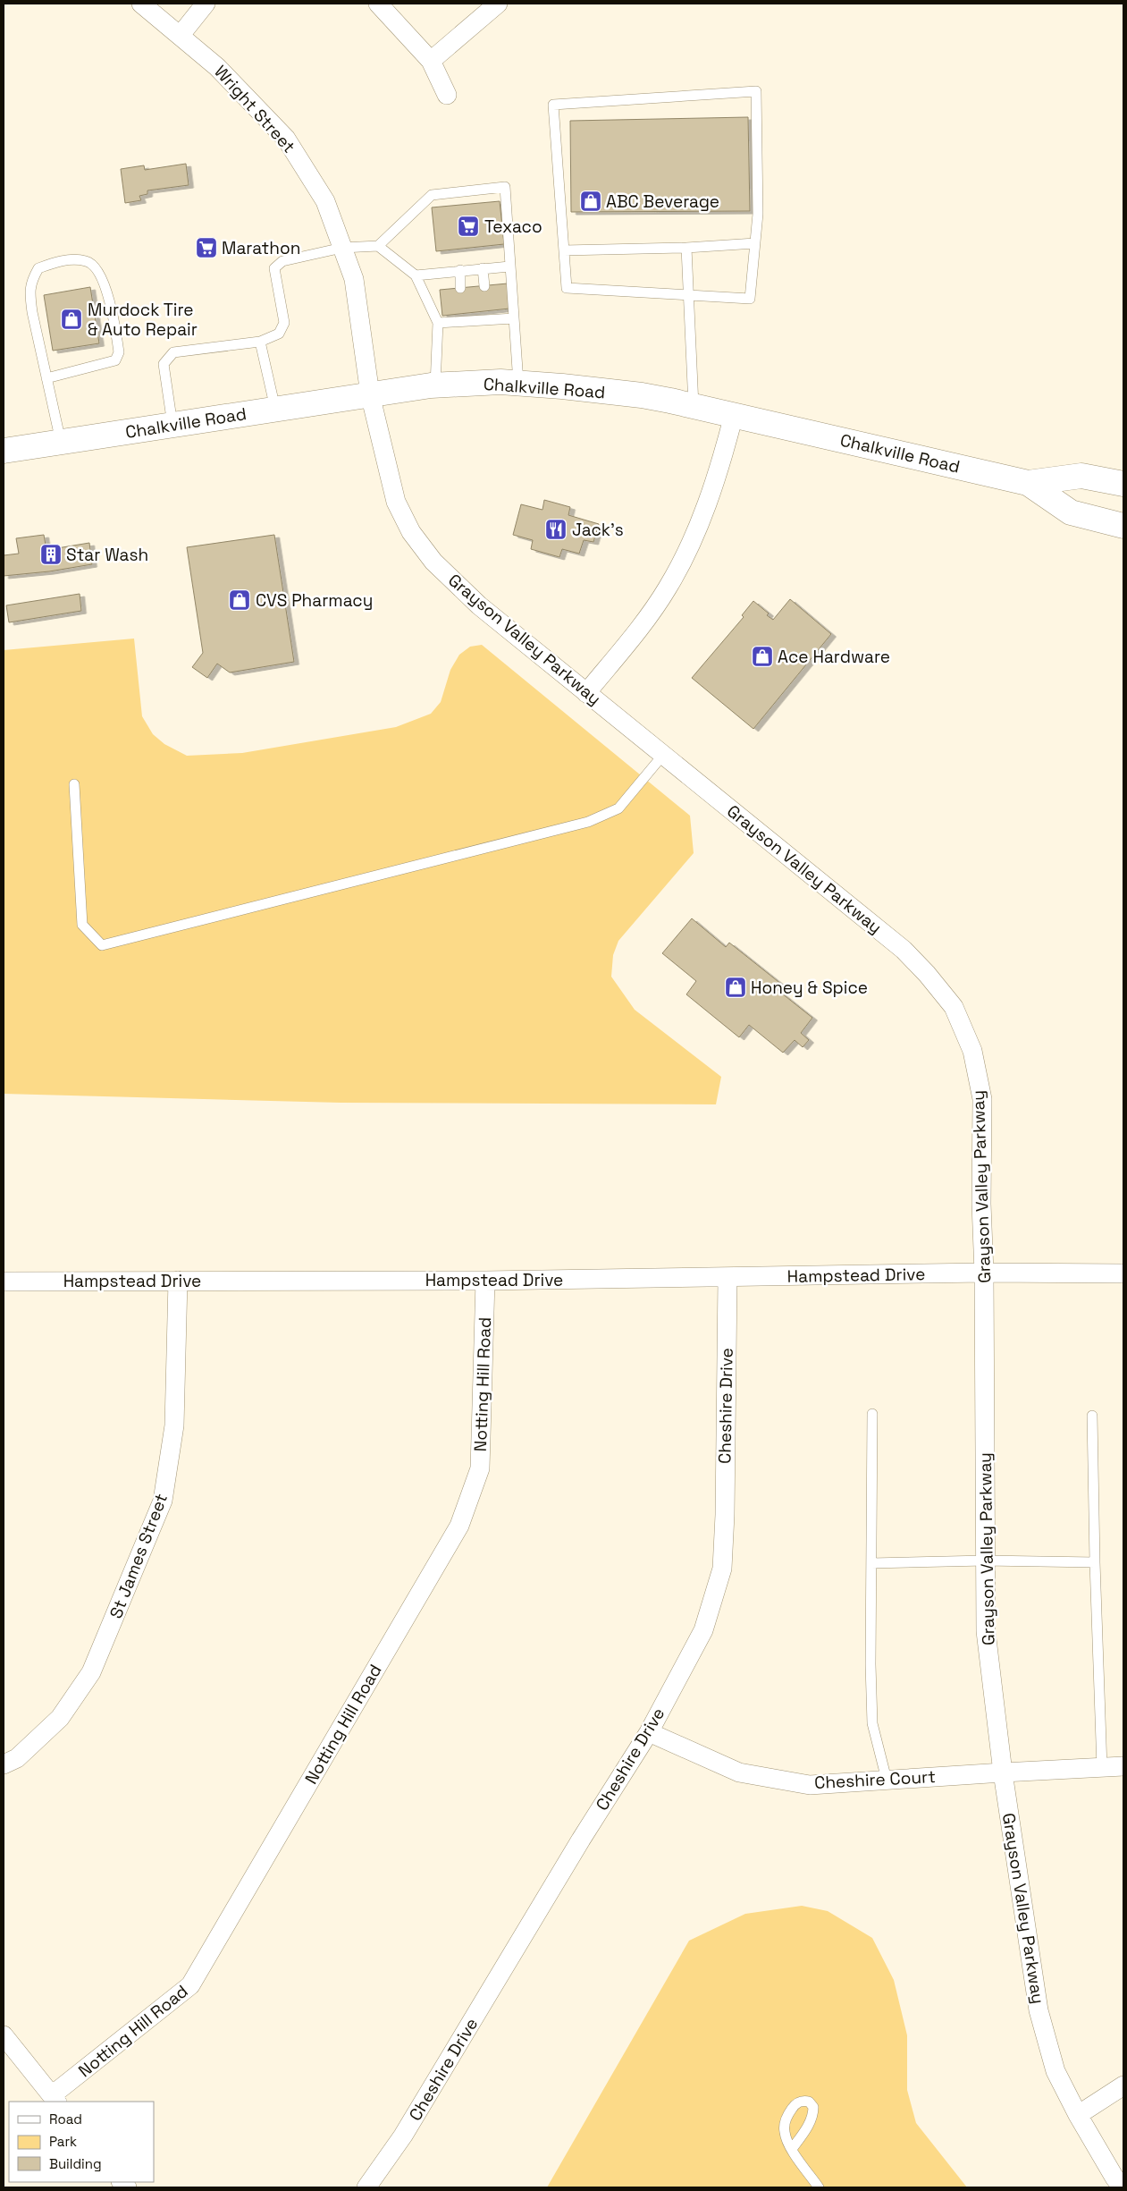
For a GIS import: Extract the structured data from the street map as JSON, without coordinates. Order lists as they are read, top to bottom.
{
  "streets": {
    "main road": ["Chalkville Road"],
    "street": [
      "Wright Street",
      "Grayson Valley Parkway",
      "Hampstead Drive",
      "Notting Hill Road",
      "Cheshire Drive",
      "St James Street",
      "Cheshire Court"
    ]
  },
  "crossings": [
    ["Wright Street", "Chalkville Road"],
    ["Wright Street", "Grayson Valley Parkway"],
    ["Chalkville Road", "Grayson Valley Parkway"],
    ["Grayson Valley Parkway", "Hampstead Drive"],
    ["Grayson Valley Parkway", "Cheshire Court"],
    ["Hampstead Drive", "Notting Hill Road"],
    ["Hampstead Drive", "Cheshire Drive"],
    ["Hampstead Drive", "St James Street"],
    ["Cheshire Drive", "Cheshire Court"]
  ],
  "places": {
    "shop": [
      "ABC Beverage",
      "Murdock Tire & Auto Repair",
      "CVS Pharmacy",
      "Ace Hardware",
      "Honey & Spice"
    ],
    "supermarket": ["Texaco", "Marathon"],
    "restaurant": ["Jack's"],
    "building": ["Star Wash"]
  },
  "legend": ["Road", "Park", "Building"]
}
